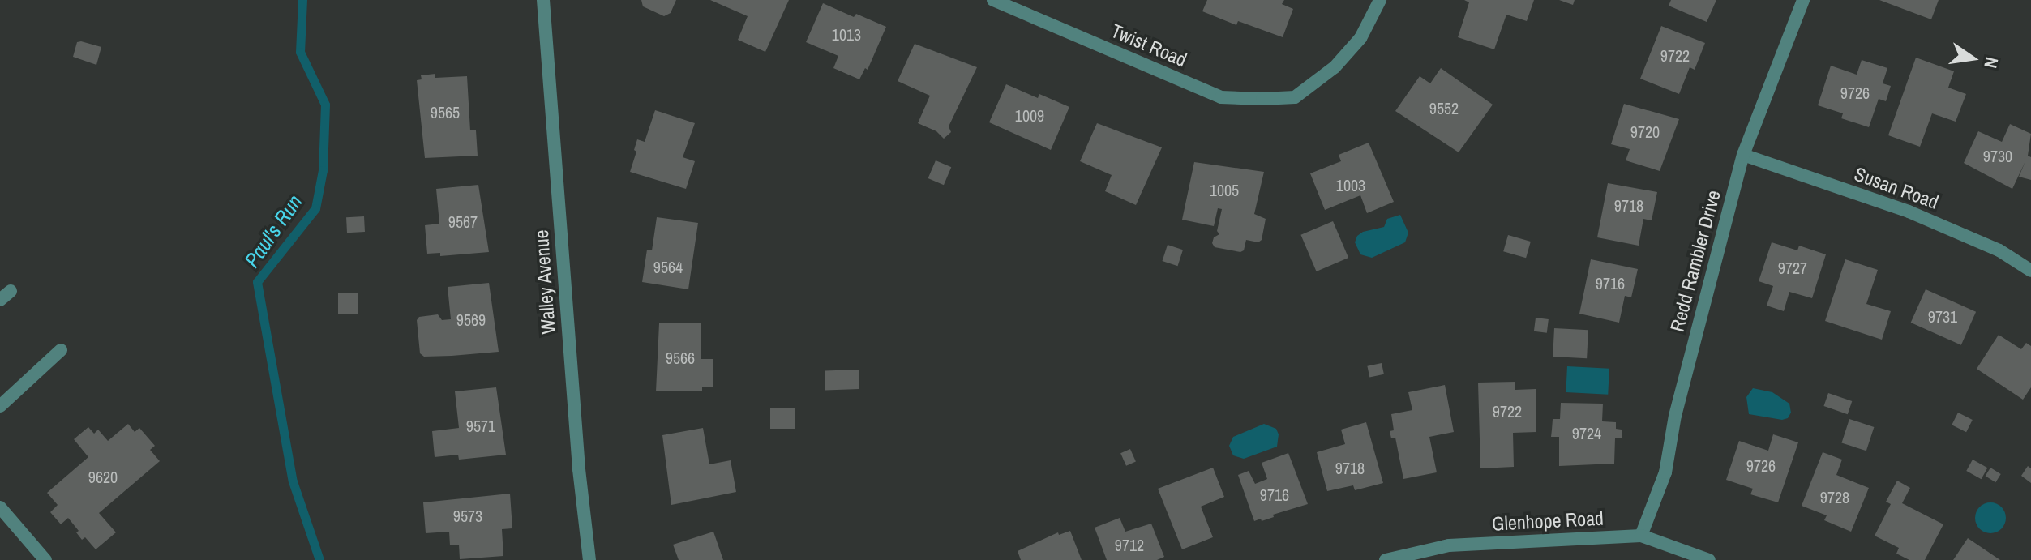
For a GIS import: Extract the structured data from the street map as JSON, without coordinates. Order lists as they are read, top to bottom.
{
  "streets": {
    "street": [
      "Twist Road",
      "Susan Road",
      "Redd Rambler Drive",
      "Walley Avenue",
      "Glenhope Road"
    ]
  },
  "crossings": [
    ["Susan Road", "Redd Rambler Drive"],
    ["Redd Rambler Drive", "Glenhope Road"]
  ],
  "water": ["Paul's Run"],
  "house_numbers": [
    "1013",
    "9722",
    "9726",
    "9552",
    "9565",
    "1009",
    "9720",
    "9730",
    "1003",
    "1005",
    "9718",
    "9567",
    "9564",
    "9727",
    "9716",
    "9731",
    "9569",
    "9566",
    "9722",
    "9571",
    "9724",
    "9726",
    "9718",
    "9620",
    "9716",
    "9728",
    "9573",
    "9712"
  ],
  "north": "right"
}
